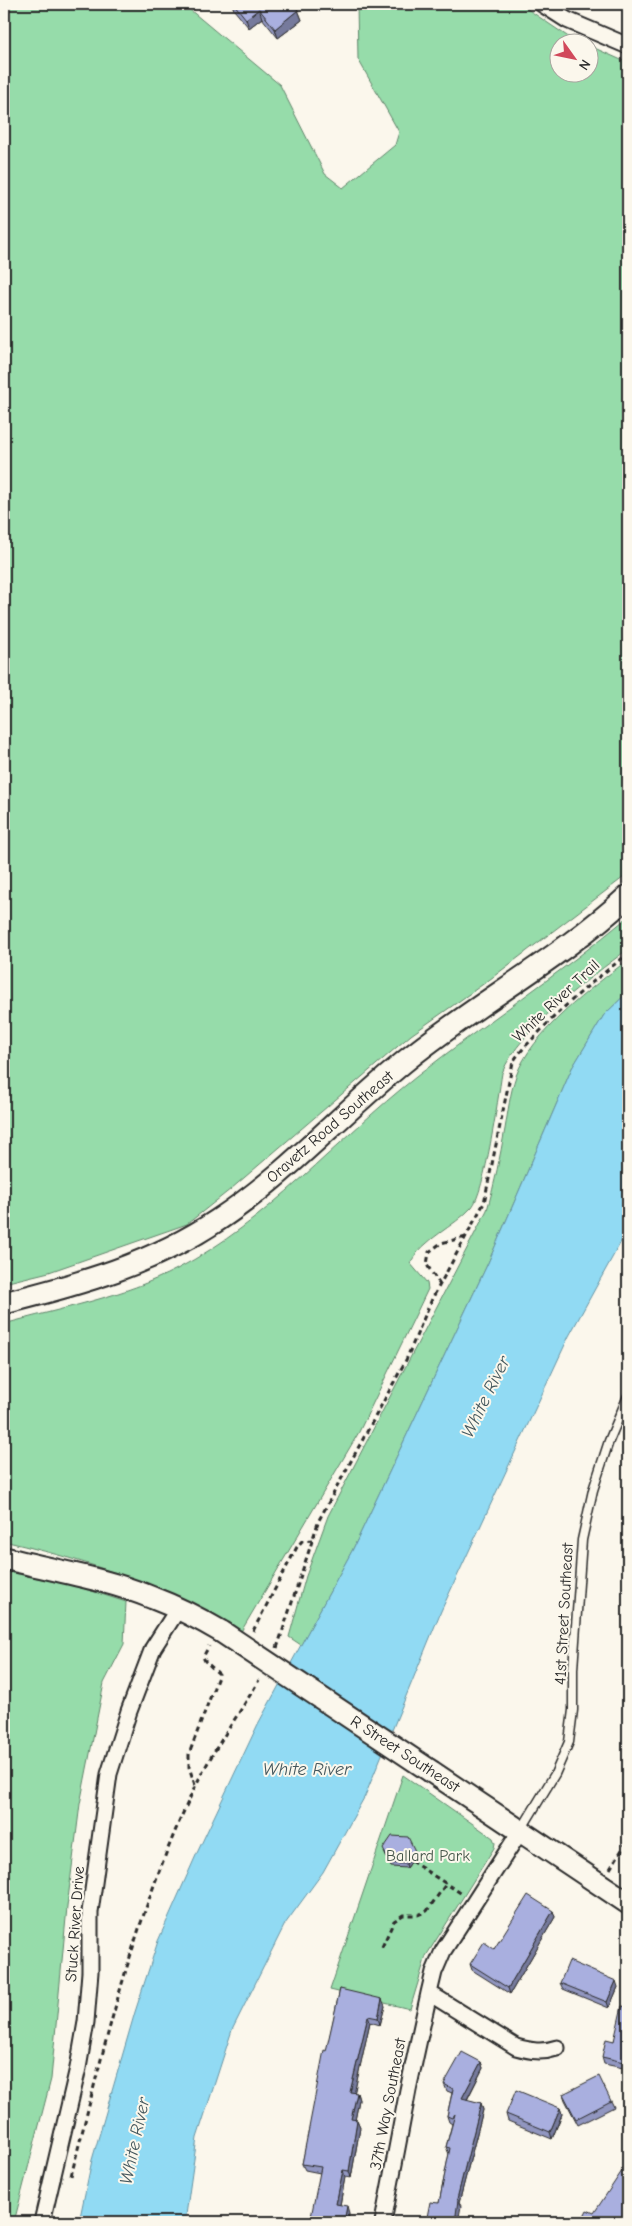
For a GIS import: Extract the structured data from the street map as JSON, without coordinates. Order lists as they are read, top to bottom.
{
  "streets": {
    "street": [
      "Oravetz Road Southeast",
      "R Street Southeast",
      "Stuck River Drive",
      "37th Way Southeast"
    ],
    "lane": ["41st Street Southeast"],
    "path": ["White River Trail"]
  },
  "crossings": [
    ["41st Street Southeast", "R Street Southeast"],
    ["41st Street Southeast", "37th Way Southeast"],
    ["R Street Southeast", "Stuck River Drive"],
    ["R Street Southeast", "37th Way Southeast"]
  ],
  "water": ["White River"],
  "parks": ["Ballard Park"],
  "north": "bottom right"
}
